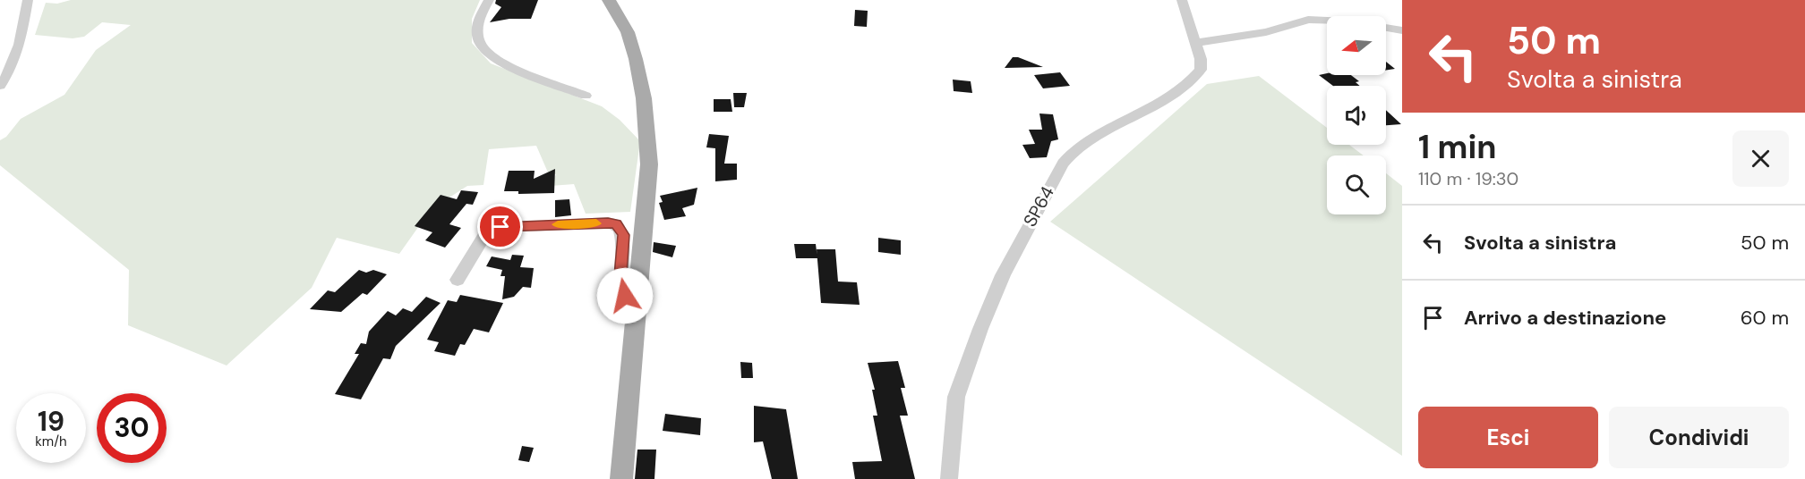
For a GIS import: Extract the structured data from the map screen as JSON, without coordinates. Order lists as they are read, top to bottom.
{
  "streets": {
    "street": ["SP64"]
  },
  "north": "left",
  "page": {
    "turn": ["50 m", "Svolta a sinistra"],
    "heading": ["1 min", "110 m · 19:30"],
    "list": [
      {
        "name": "Svolta a sinistra",
        "value": "50 m"
      },
      {
        "name": "Arrivo a destinazione",
        "value": "60 m"
      }
    ],
    "speed": "19 km/h",
    "limit": "30",
    "buttons": ["Esci", "Condividi"]
  }
}
